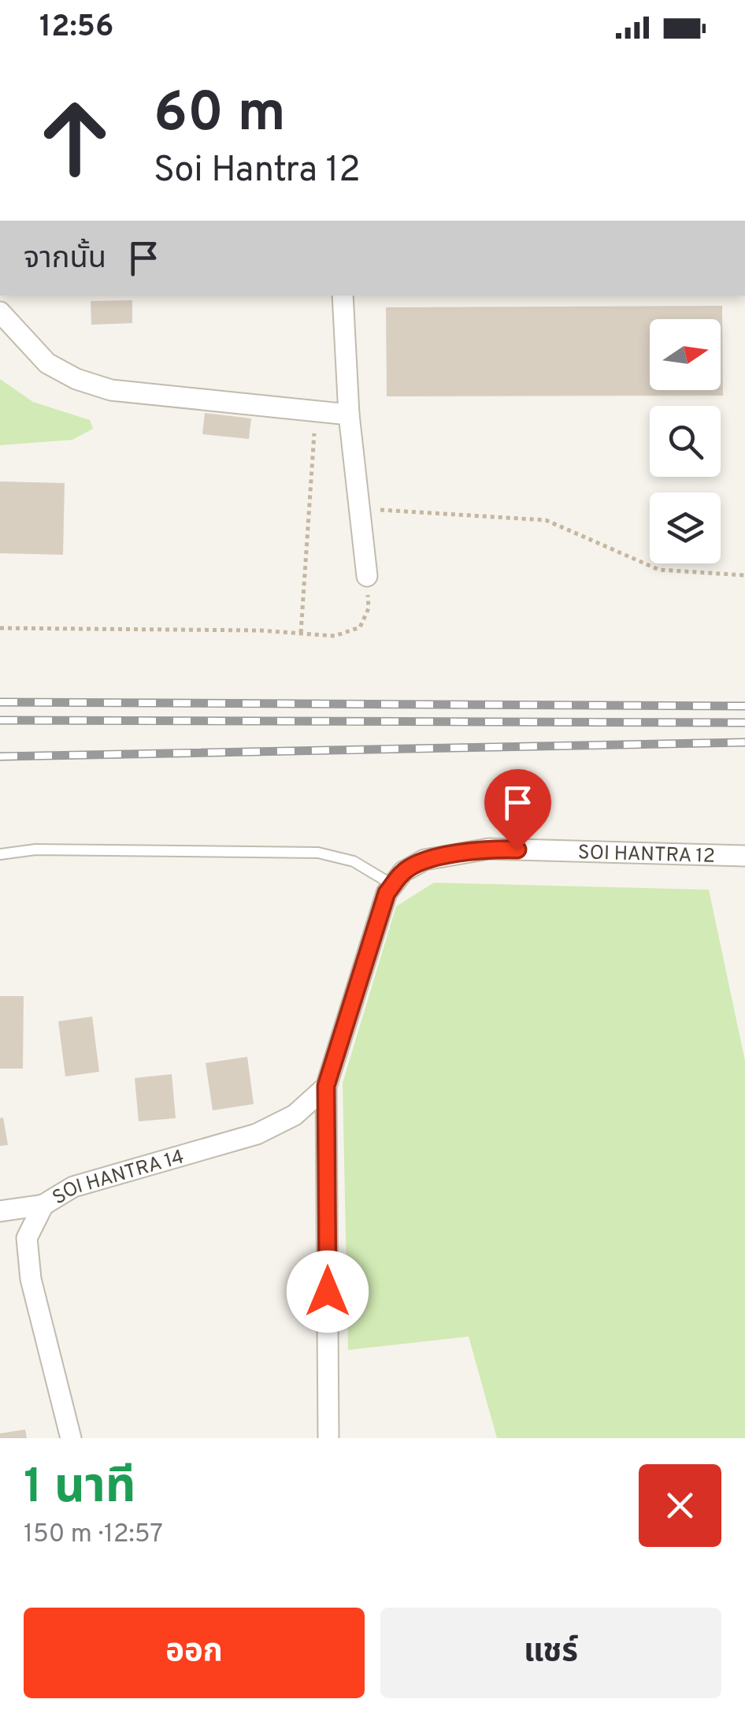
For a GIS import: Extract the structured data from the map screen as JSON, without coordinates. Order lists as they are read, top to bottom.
{
  "streets": {
    "street": ["SOI HANTRA 12", "SOI HANTRA 14"]
  },
  "crossings": [
    ["SOI HANTRA 12", "SOI HANTRA 14"]
  ],
  "north": "right",
  "page": {
    "status": "12:56",
    "turn": ["60 m", "Soi Hantra 12"],
    "then": "จากนั้น",
    "heading": ["1 นาที", "150 m · 12:57"],
    "buttons": ["ออก", "แชร์"]
  }
}
